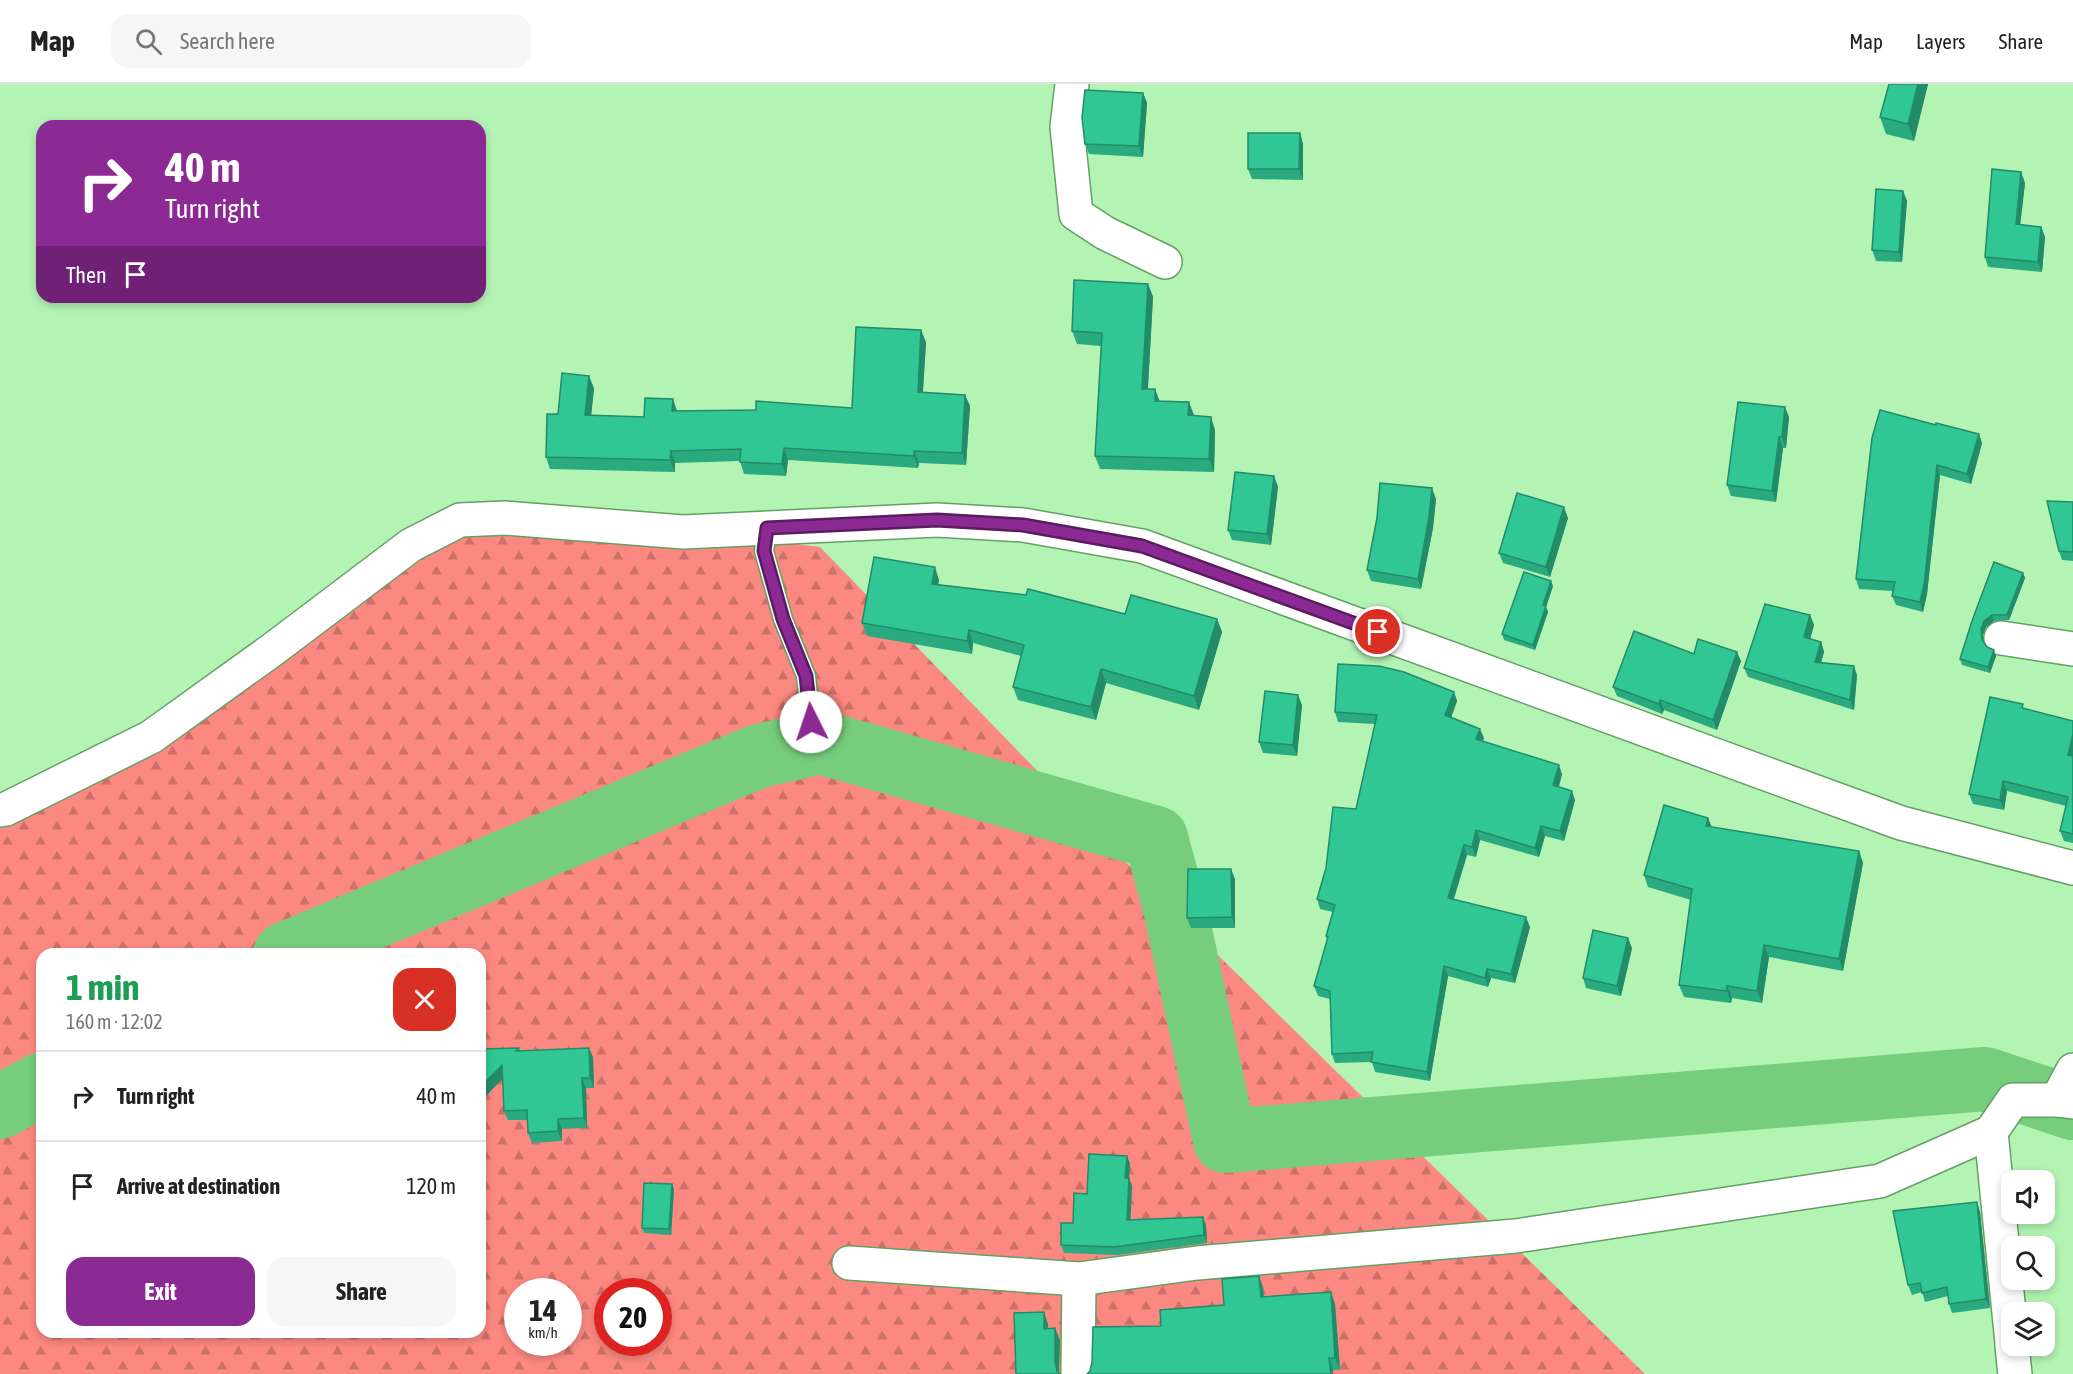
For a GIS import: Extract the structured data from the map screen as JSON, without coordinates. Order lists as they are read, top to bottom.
{
  "page": {
    "header": "Map",
    "search": "Search here",
    "nav": ["Map", "Layers", "Share"],
    "turn": ["40 m", "Turn right"],
    "then": "Then",
    "heading": ["1 min", "160 m · 12:02"],
    "list": [
      {
        "name": "Turn right",
        "value": "40 m"
      },
      {
        "name": "Arrive at destination",
        "value": "120 m"
      }
    ],
    "buttons": ["Exit", "Share"],
    "speed": "14 km/h",
    "limit": "20"
  }
}
